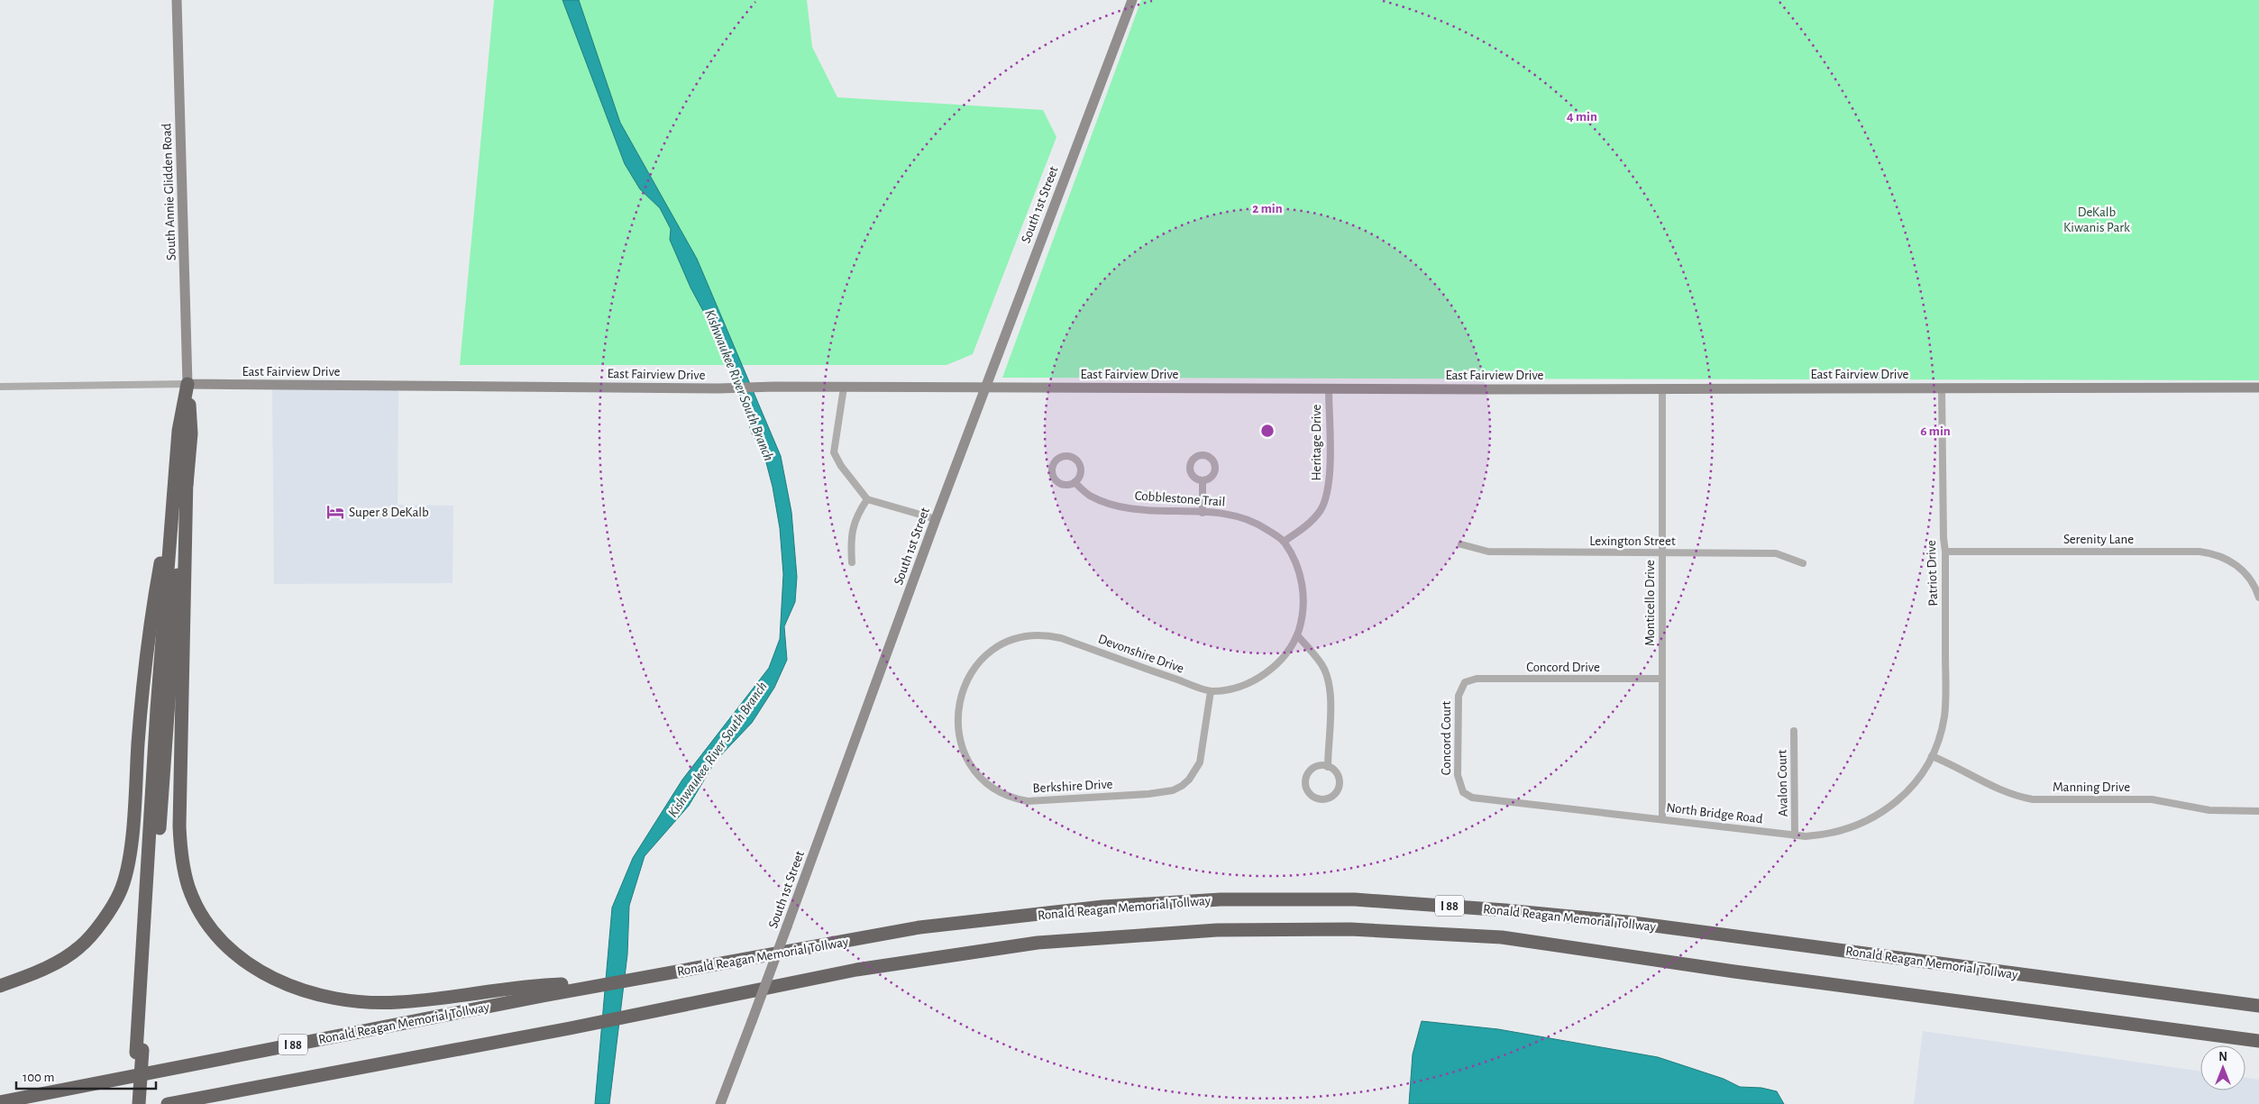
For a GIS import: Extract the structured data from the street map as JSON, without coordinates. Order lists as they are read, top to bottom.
{
  "streets": {
    "highway": ["I 88", "Ronald Reagan Memorial Tollway"],
    "street": [
      "South Annie Glidden Road",
      "South 1st Street",
      "East Fairview Drive",
      "Heritage Drive",
      "Cobblestone Trail",
      "Serenity Lane",
      "Lexington Street",
      "Patriot Drive",
      "Monticello Drive",
      "Devonshire Drive",
      "Concord Drive",
      "Concord Court",
      "Avalon Court",
      "Berkshire Drive",
      "Manning Drive",
      "North Bridge Road"
    ]
  },
  "crossings": [
    ["South Annie Glidden Road", "East Fairview Drive"],
    ["South 1st Street", "East Fairview Drive"],
    ["East Fairview Drive", "Heritage Drive"],
    ["East Fairview Drive", "Patriot Drive"],
    ["East Fairview Drive", "Monticello Drive"],
    ["Heritage Drive", "Cobblestone Trail"],
    ["Serenity Lane", "Patriot Drive"],
    ["Lexington Street", "Monticello Drive"],
    ["Patriot Drive", "Manning Drive"],
    ["Patriot Drive", "North Bridge Road"],
    ["Monticello Drive", "Concord Drive"],
    ["Monticello Drive", "North Bridge Road"],
    ["Devonshire Drive", "Berkshire Drive"],
    ["Concord Drive", "Concord Court"],
    ["Concord Court", "North Bridge Road"],
    ["Avalon Court", "North Bridge Road"],
    ["Manning Drive", "North Bridge Road"]
  ],
  "water": ["Kishwaukee River South Branch"],
  "parks": ["DeKalb Kiwanis Park"],
  "places": {
    "hotel": ["Super 8 DeKalb"]
  },
  "scale_bar": "100 m",
  "north": "top",
  "rings": ["4 min", "2 min", "6 min"]
}
